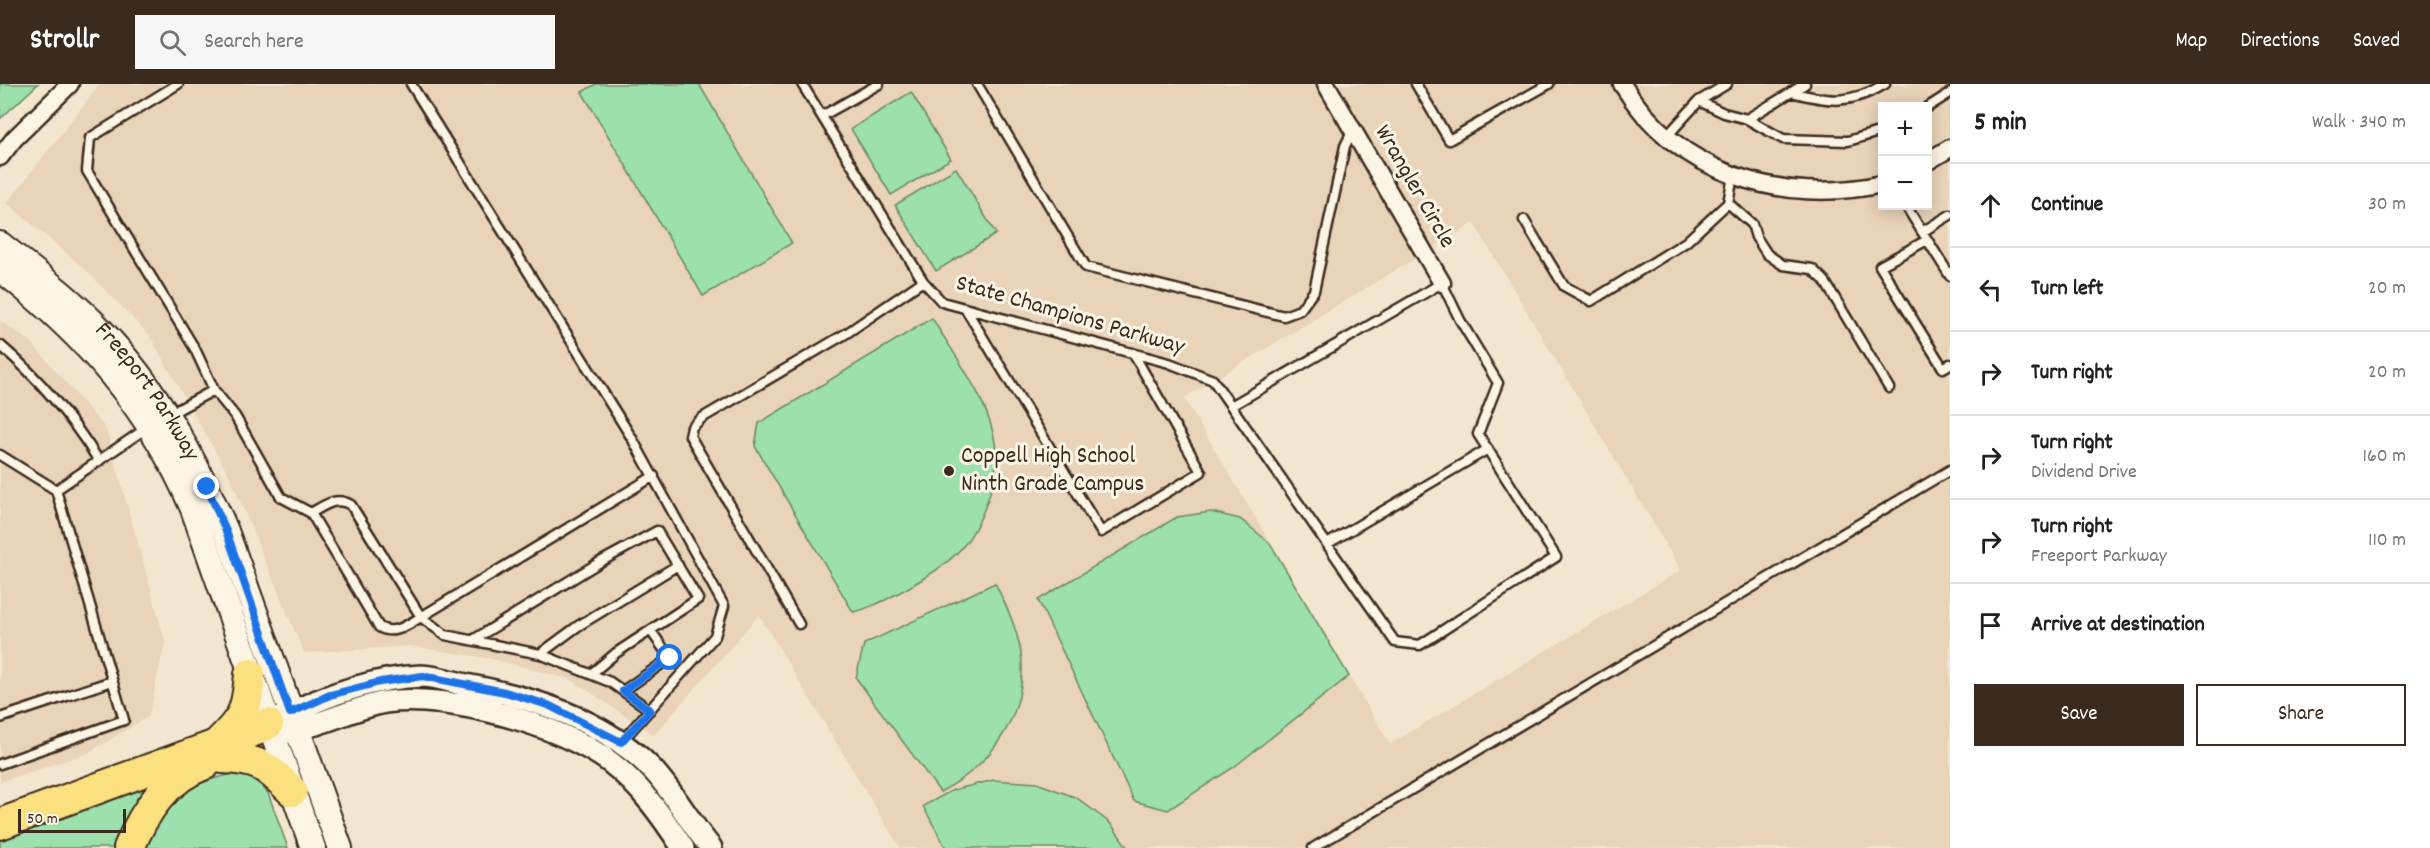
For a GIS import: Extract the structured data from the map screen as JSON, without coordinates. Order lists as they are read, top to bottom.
{
  "streets": {
    "main road": ["Freeport Parkway"],
    "street": ["Wrangler Circle"],
    "lane": ["State Champions Parkway"]
  },
  "places": ["Coppell High School Ninth Grade Campus"],
  "scale_bar": "50 m",
  "page": {
    "header": "Strollr",
    "search": "Search here",
    "nav": ["Map", "Directions", "Saved"],
    "heading": ["5 min", "Walk · 340 m"],
    "map_buttons": ["+", "−"],
    "list": [
      ["Continue", "30 m"],
      ["Turn left", "20 m"],
      ["Turn right", "20 m"],
      ["Turn right", "Dividend Drive", "160 m"],
      ["Turn right", "Freeport Parkway", "110 m"],
      "Arrive at destination"
    ],
    "buttons": ["Save", "Share"],
    "scale": "50 m"
  }
}
